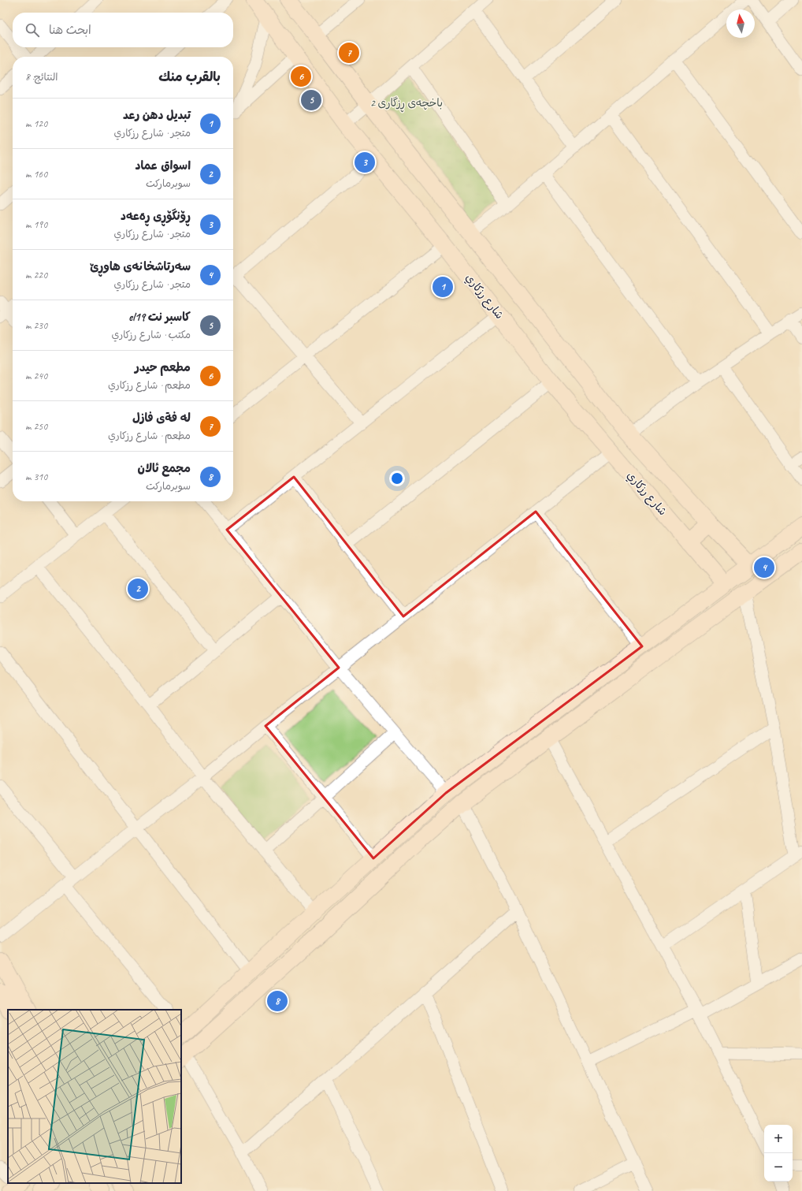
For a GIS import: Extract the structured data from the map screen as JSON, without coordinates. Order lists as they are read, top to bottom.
{
  "streets": {
    "street": ["شارع رزكاري"]
  },
  "parks": ["باخچەی ڕزگاری 2"],
  "north": "top",
  "page": {
    "search": "ابحث هنا",
    "pins": [
      "7",
      "6",
      "5",
      "3",
      "1",
      "4",
      "2",
      "8"
    ],
    "heading": ["بالقرب منك", "النتائج: 8"],
    "list": [
      {
        "mark": "1",
        "name": "تبديل دهن رعد",
        "note": "متجر · شارع رزكاري",
        "value": "120 m"
      },
      {
        "mark": "2",
        "name": "اسواق عماد",
        "note": "سوبرماركت",
        "value": "160 m"
      },
      {
        "mark": "3",
        "name": "ڕۆنگۆڕی ڕەعەد",
        "note": "متجر · شارع رزكاري",
        "value": "190 m"
      },
      {
        "mark": "4",
        "name": "سەرتاشخانەى ھاوڕێ",
        "note": "متجر · شارع رزكاري",
        "value": "220 m"
      },
      {
        "mark": "5",
        "name": "كاسبر نت el19",
        "note": "مكتب · شارع رزكاري",
        "value": "230 m"
      },
      {
        "mark": "6",
        "name": "مطعم حيدر",
        "note": "مطعم · شارع رزكاري",
        "value": "240 m"
      },
      {
        "mark": "7",
        "name": "له فةى فازل",
        "note": "مطعم · شارع رزكاري",
        "value": "250 m"
      },
      {
        "mark": "8",
        "name": "مجمع ئالان",
        "note": "سوبرماركت",
        "value": "310 m"
      }
    ],
    "map_buttons": ["+", "−"]
  }
}
